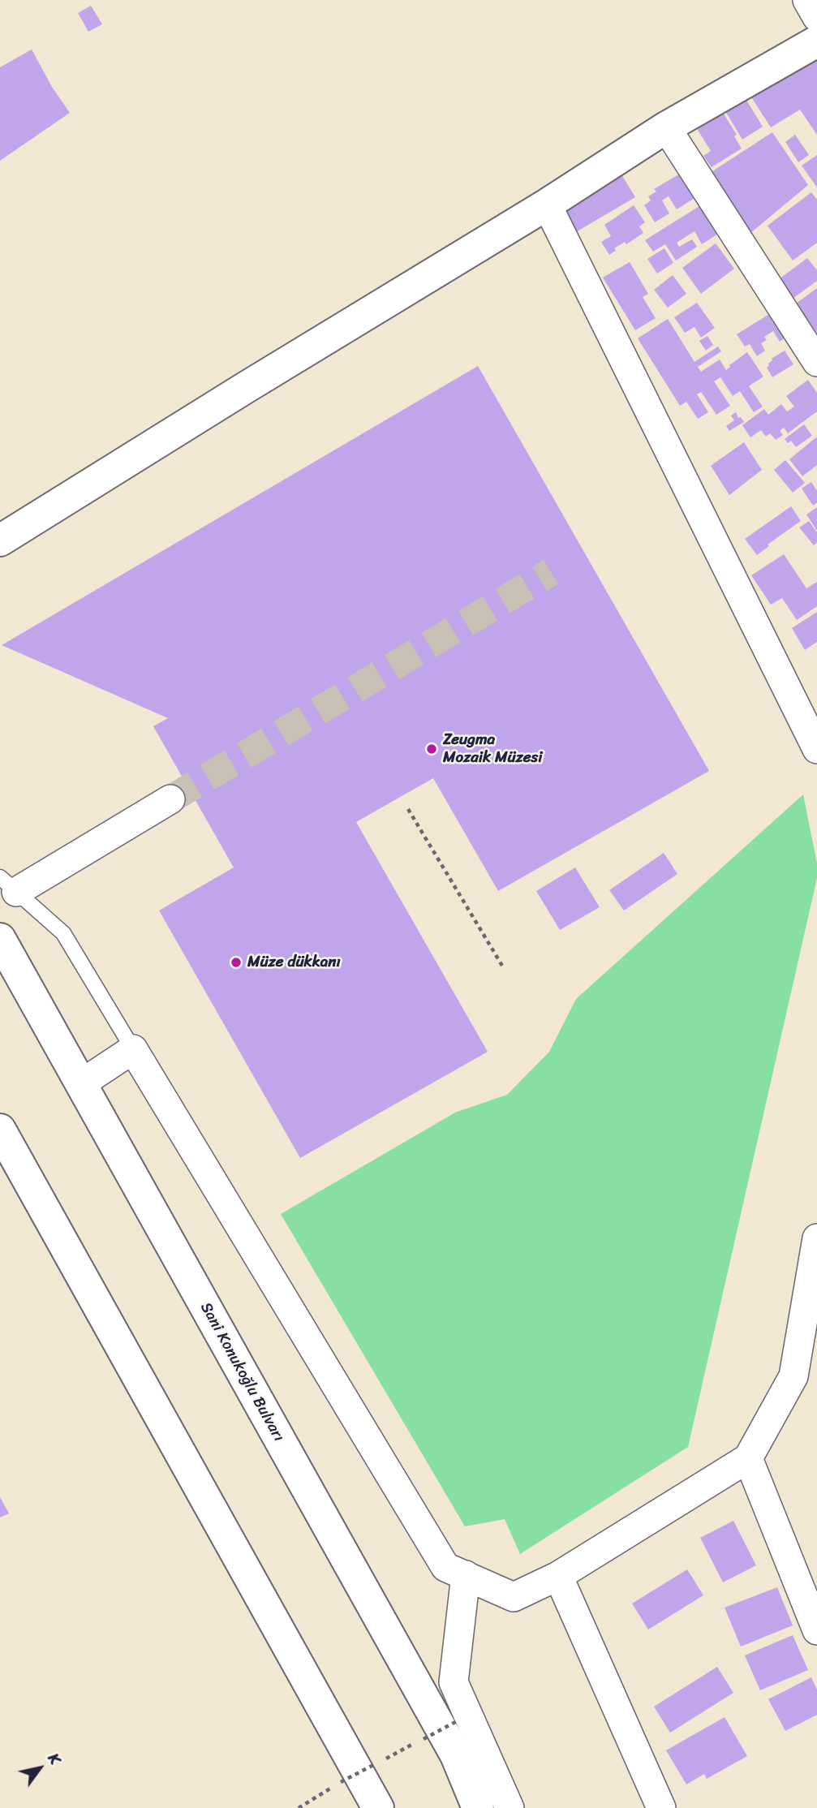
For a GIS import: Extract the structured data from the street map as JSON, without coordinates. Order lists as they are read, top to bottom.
{
  "streets": {
    "main road": ["Sani Konukoğlu Bulvarı"]
  },
  "places": ["Zeugma Mozaik Müzesi", "Müze dükkanı"],
  "north": "top right"
}
